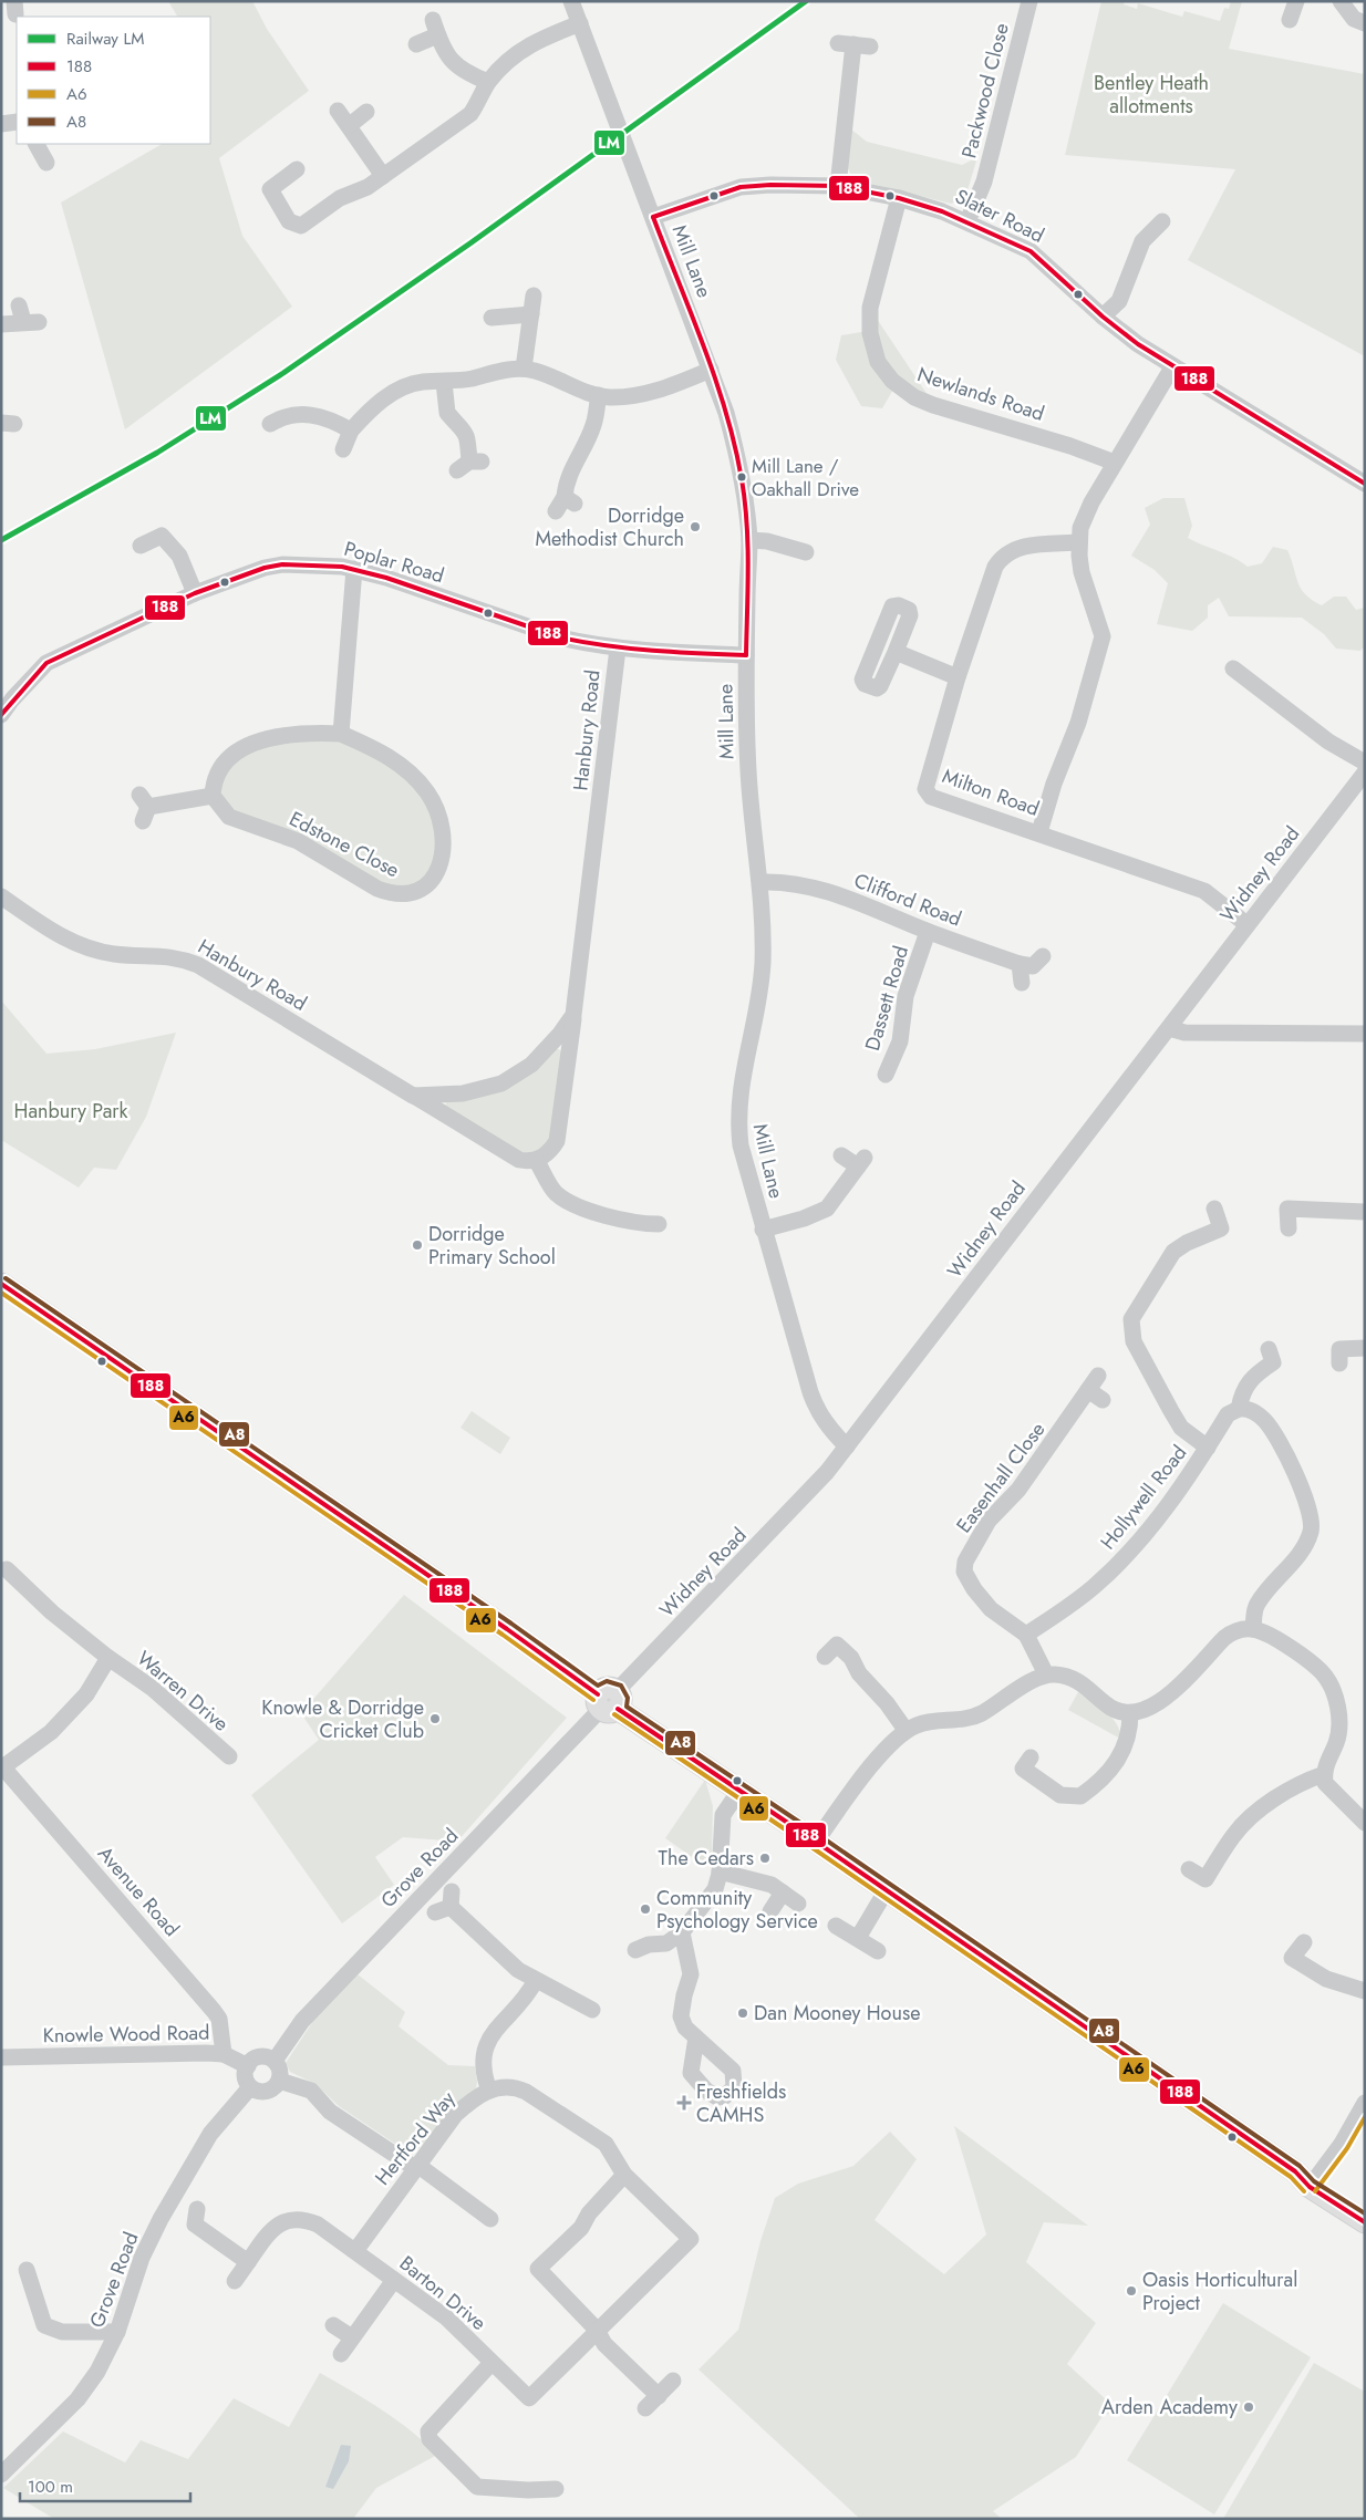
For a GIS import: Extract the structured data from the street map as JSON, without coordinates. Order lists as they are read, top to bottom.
{
  "streets": {
    "street": [
      "Packwood Close",
      "Slater Road",
      "Mill Lane",
      "Newlands Road",
      "Poplar Road",
      "Hanbury Road",
      "Milton Road",
      "Edstone Close",
      "Widney Road",
      "Clifford Road",
      "Dassett Road",
      "Easenhall Close",
      "Hollywell Road",
      "Warren Drive",
      "Grove Road",
      "Avenue Road",
      "Knowle Wood Road",
      "Hertford Way",
      "Barton Drive"
    ]
  },
  "crossings": [
    ["Packwood Close", "Slater Road"],
    ["Slater Road", "Mill Lane"],
    ["Slater Road", "Newlands Road"],
    ["Mill Lane", "Poplar Road"],
    ["Mill Lane", "Widney Road"],
    ["Mill Lane", "Clifford Road"],
    ["Poplar Road", "Hanbury Road"],
    ["Milton Road", "Widney Road"],
    ["Widney Road", "Grove Road"],
    ["Clifford Road", "Dassett Road"],
    ["Easenhall Close", "Hollywell Road"],
    ["Warren Drive", "Avenue Road"],
    ["Grove Road", "Knowle Wood Road"],
    ["Avenue Road", "Knowle Wood Road"],
    ["Hertford Way", "Barton Drive"]
  ],
  "parks": ["Bentley Heath allotments", "Hanbury Park"],
  "places": {
    "other": [
      "Mill Lane / Oakhall Drive",
      "Dorridge Methodist Church",
      "Dorridge Primary School",
      "Knowle & Dorridge Cricket Club",
      "The Cedars",
      "Community Psychology Service",
      "Dan Mooney House",
      "Oasis Horticultural Project",
      "Arden Academy"
    ],
    "health": ["Freshfields CAMHS"]
  },
  "lines": [
    "rail line LM",
    "transit line 188",
    "transit line A8",
    "transit line A6"
  ],
  "legend": [
    "Railway LM",
    "188",
    "A6",
    "A8"
  ],
  "scale_bar": "100 m"
}
